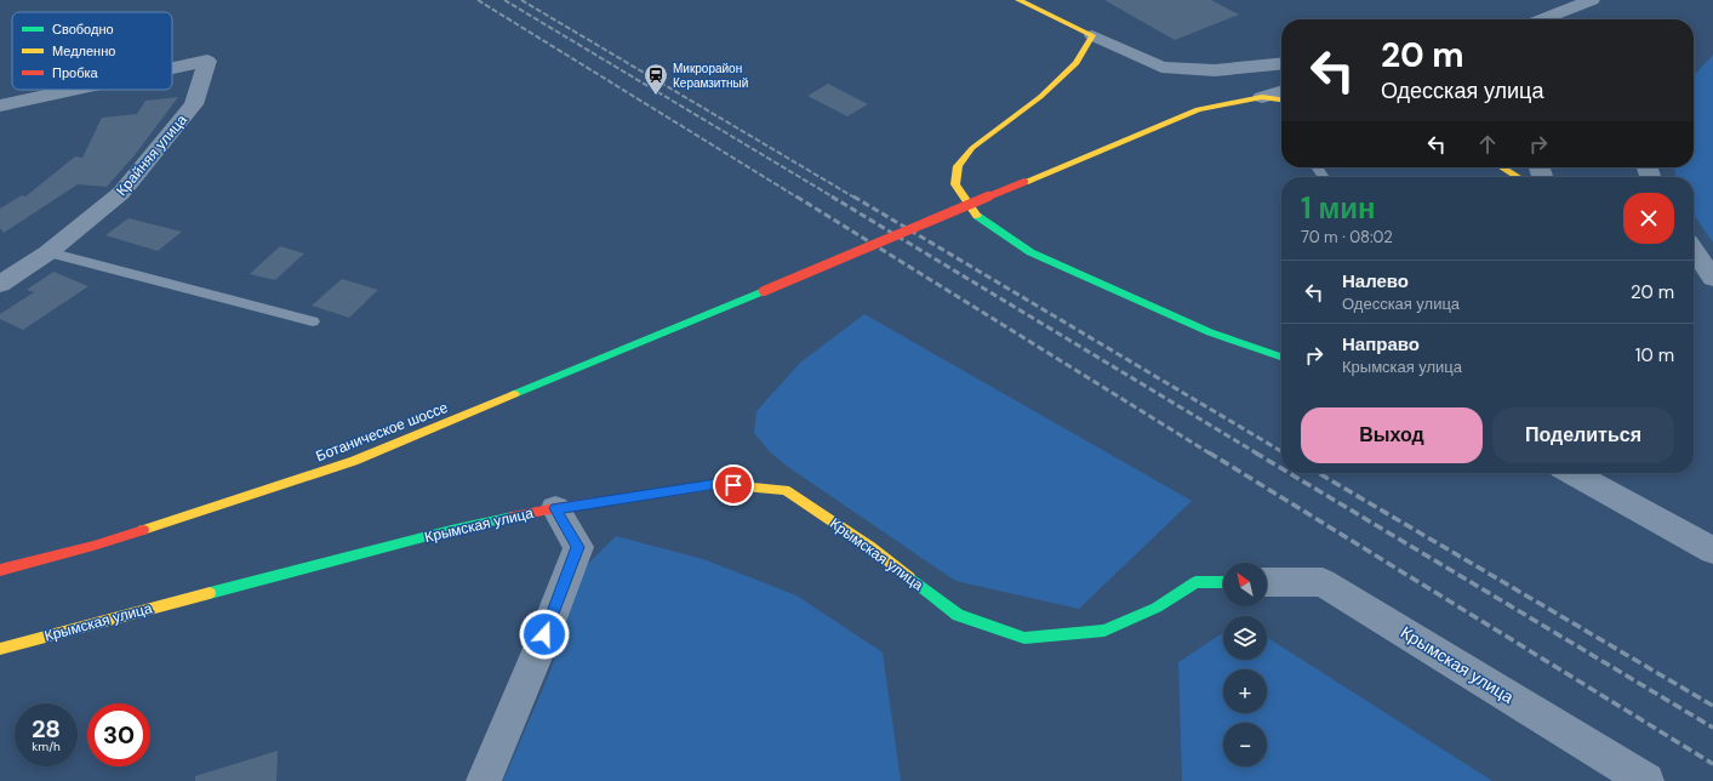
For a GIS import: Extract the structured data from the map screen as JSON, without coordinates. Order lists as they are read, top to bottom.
{
  "streets": {
    "street": ["Крайняя улица", "Ботаническое шоссе", "Крымская улица"]
  },
  "places": {
    "station": ["Микрорайон Керамзитный"]
  },
  "legend": ["Свободно", "Медленно", "Пробка"],
  "north": "top left",
  "page": {
    "turn": ["20 m", "Одесская улица"],
    "heading": ["1 мин", "70 m · 08:02"],
    "list": [
      {
        "name": "Налево",
        "note": "Одесская улица",
        "value": "20 m"
      },
      {
        "name": "Направо",
        "note": "Крымская улица",
        "value": "10 m"
      }
    ],
    "buttons": ["Выход", "Поделиться"],
    "map_buttons": ["+", "−"],
    "speed": "28 km/h",
    "limit": "30"
  }
}
